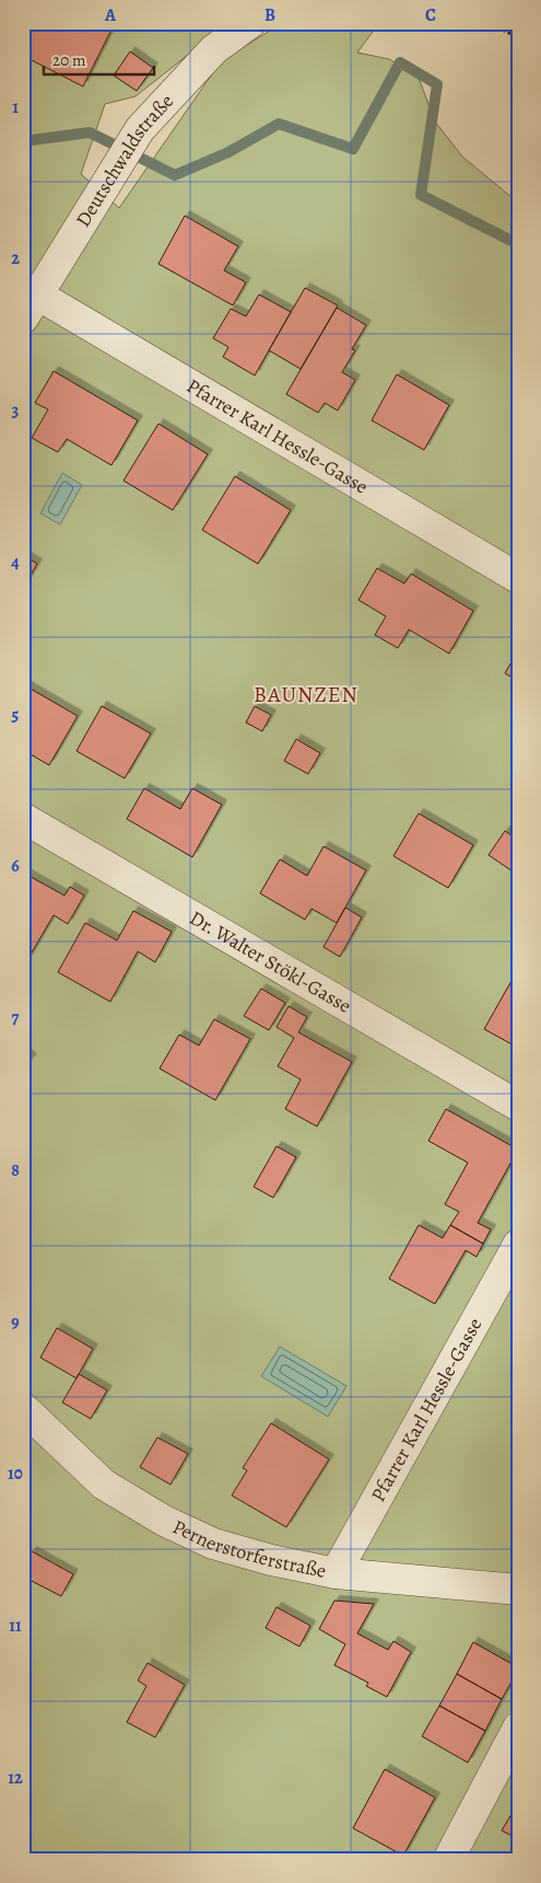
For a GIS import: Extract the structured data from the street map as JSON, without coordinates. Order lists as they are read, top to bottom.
{
  "streets": {
    "street": [
      "Deutschwaldstraße",
      "Pfarrer Karl Hessle-Gasse",
      "Dr. Walter Stökl-Gasse",
      "Pernerstorferstraße"
    ]
  },
  "crossings": [
    ["Deutschwaldstraße", "Pfarrer Karl Hessle-Gasse"],
    ["Pfarrer Karl Hessle-Gasse", "Pernerstorferstraße"]
  ],
  "districts": ["BAUNZEN"],
  "scale_bar": "20 m",
  "grid": {
    "columns": ["A", "B", "C"],
    "rows": [
      "1",
      "2",
      "3",
      "4",
      "5",
      "6",
      "7",
      "8",
      "9",
      "10",
      "11",
      "12"
    ]
  }
}
